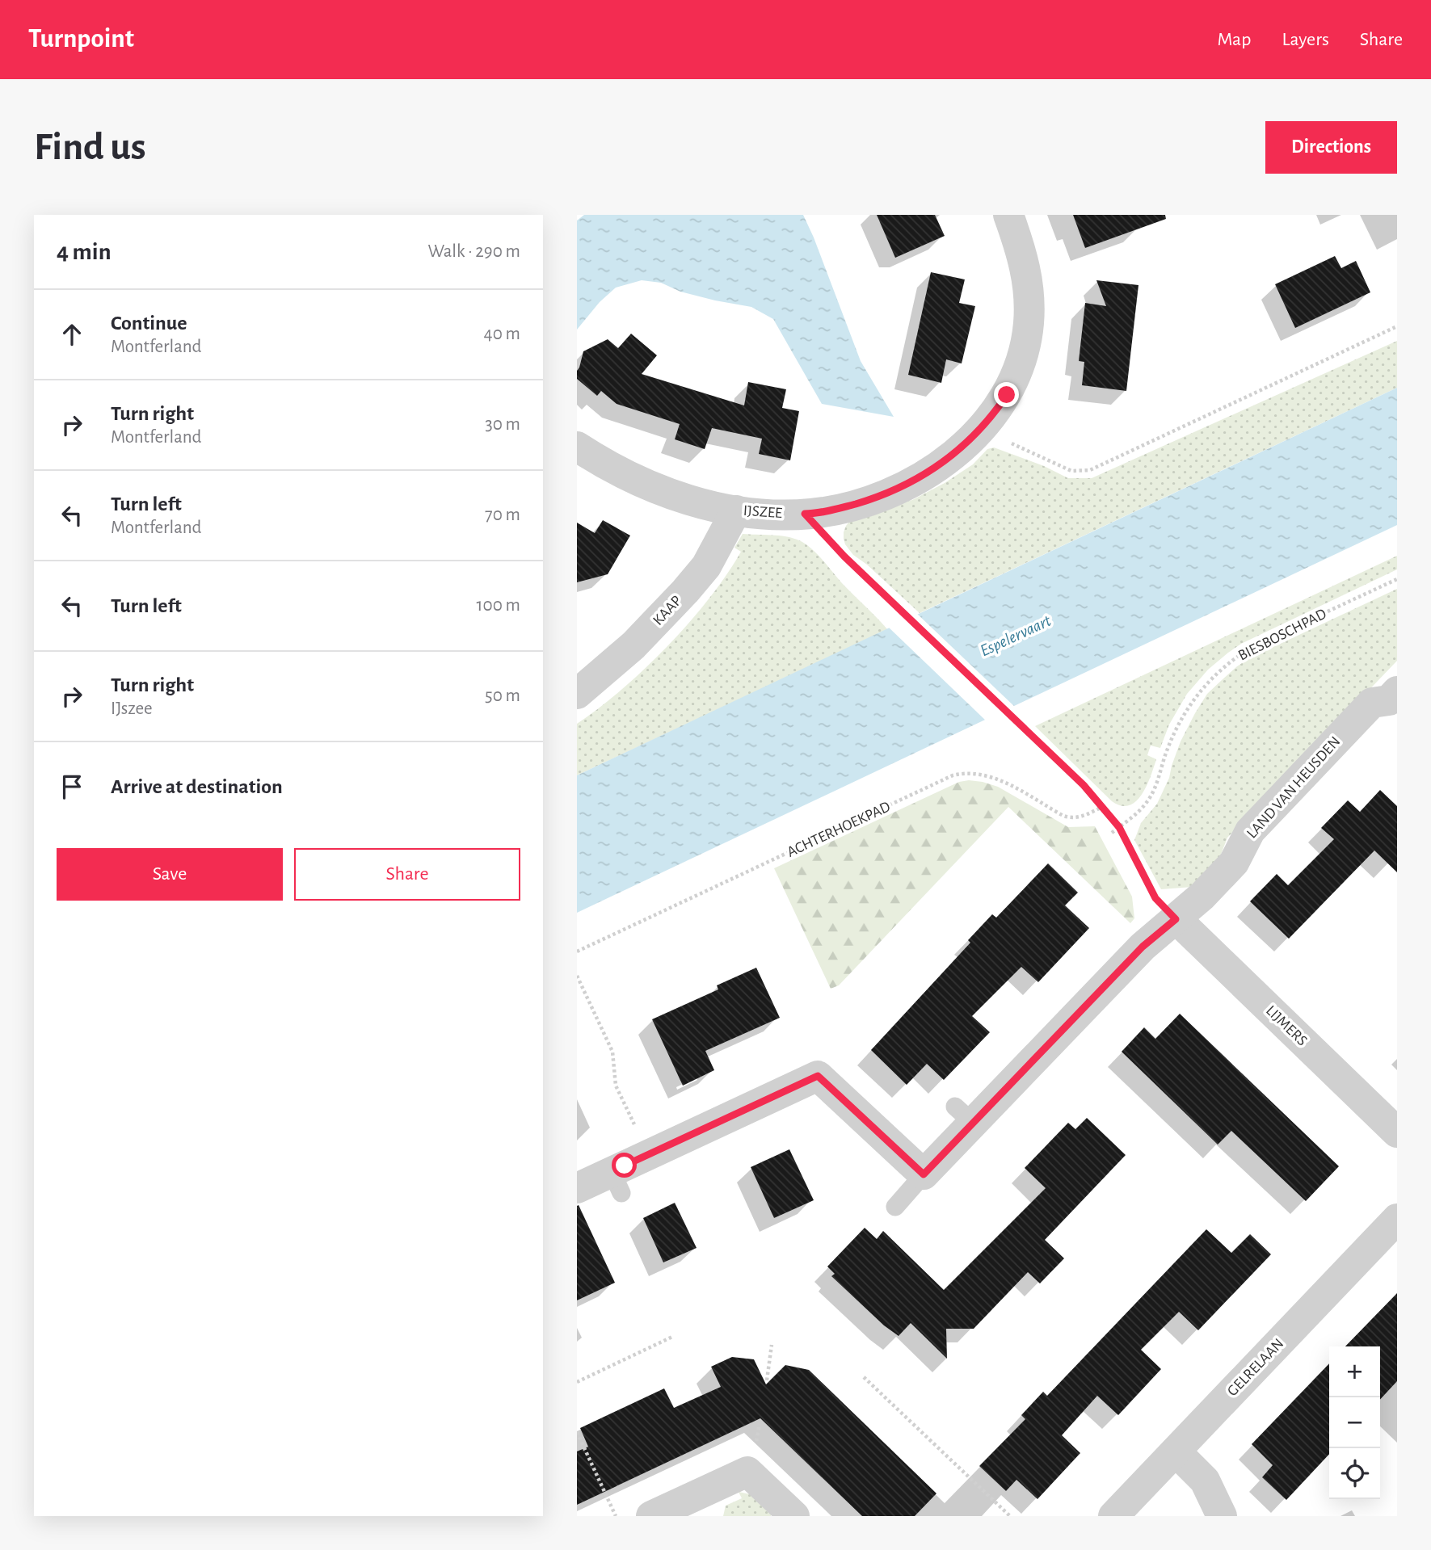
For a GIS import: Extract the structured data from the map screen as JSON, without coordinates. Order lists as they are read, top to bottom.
{
  "streets": {
    "street": [
      "IJSZEE",
      "KAAP",
      "LAND VAN HEUSDEN",
      "LIJMERS",
      "GELRELAAN"
    ],
    "path": ["BIESBOSCHPAD", "ACHTERHOEKPAD"]
  },
  "crossings": [
    ["IJSZEE", "KAAP"],
    ["LAND VAN HEUSDEN", "LIJMERS"]
  ],
  "water": ["Espelervaart"],
  "page": {
    "header": "Turnpoint",
    "nav": ["Map", "Layers", "Share"],
    "buttons": [
      "Directions",
      ["Save", "Share"]
    ],
    "title": "Find us",
    "heading": ["4 min", "Walk · 290 m"],
    "list": [
      ["Continue", "Montferland", "40 m"],
      ["Turn right", "Montferland", "30 m"],
      ["Turn left", "Montferland", "70 m"],
      ["Turn left", "100 m"],
      ["Turn right", "IJszee", "50 m"],
      "Arrive at destination"
    ],
    "map_buttons": ["+", "−"]
  }
}
